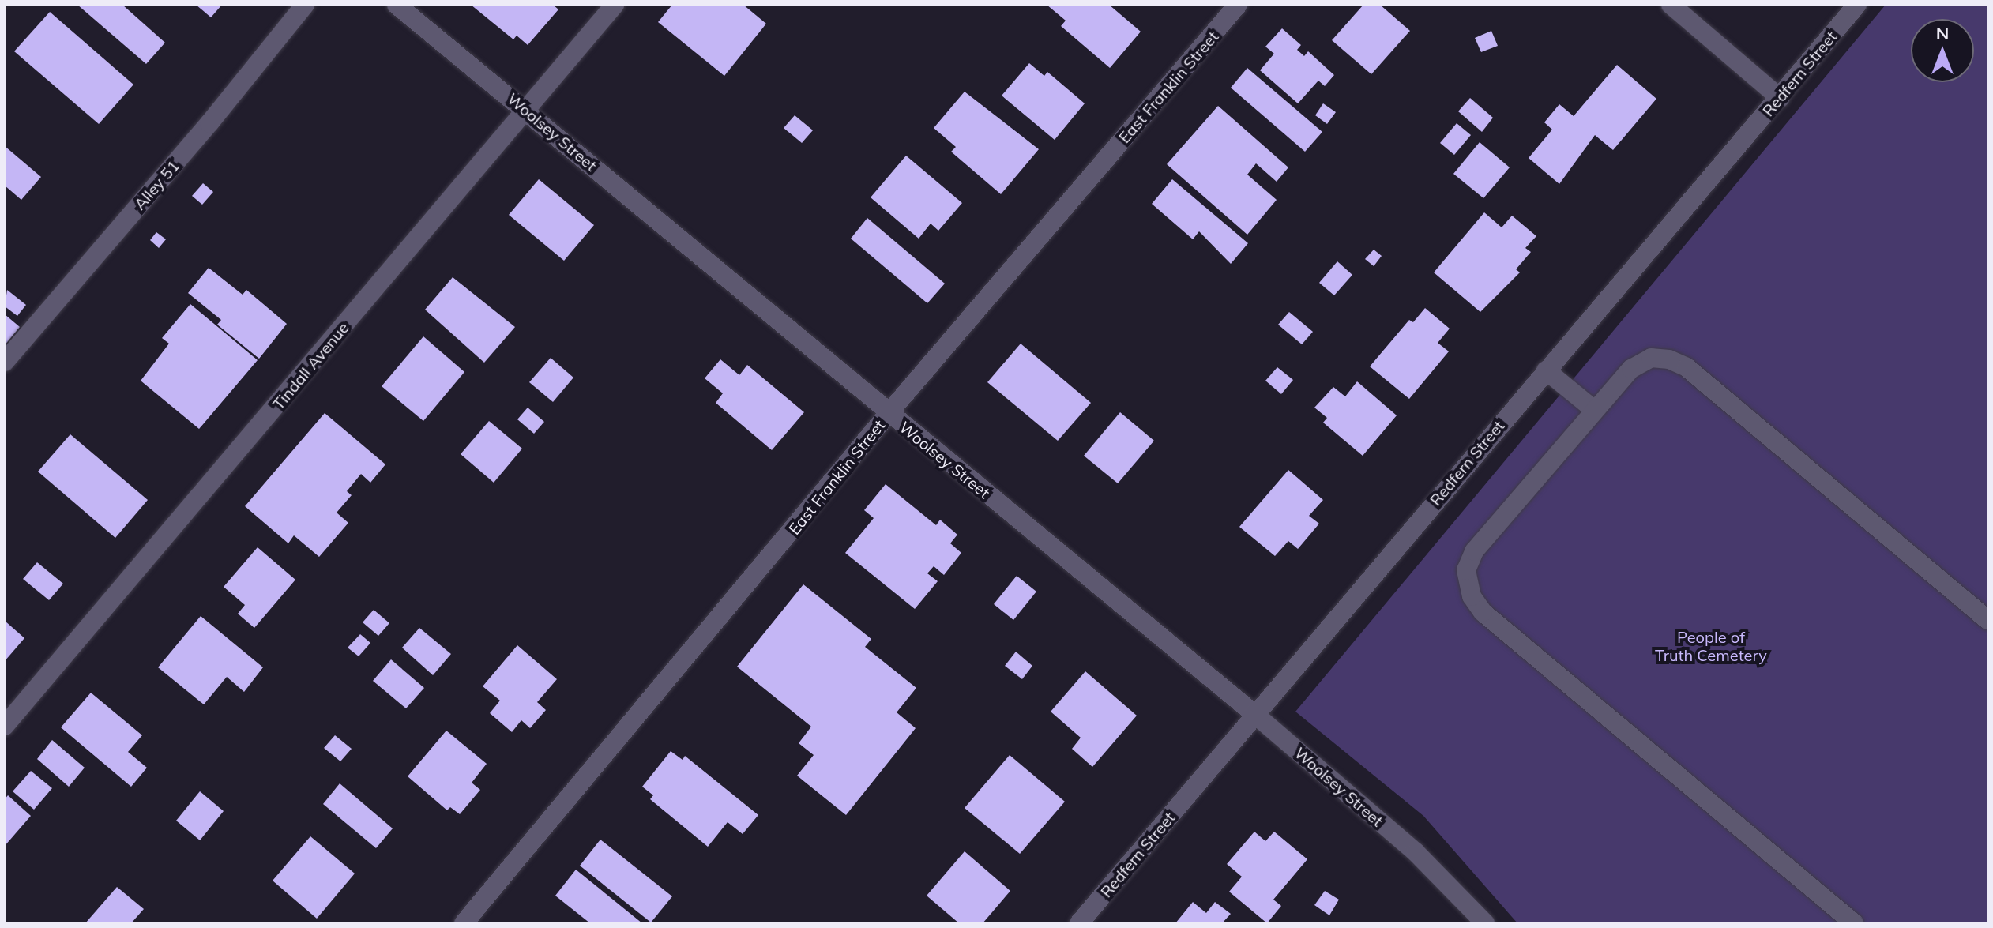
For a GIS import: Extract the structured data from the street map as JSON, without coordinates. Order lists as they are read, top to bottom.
{
  "streets": {
    "street": [
      "Redfern Street",
      "East Franklin Street",
      "Woolsey Street",
      "Alley 51",
      "Tindall Avenue"
    ]
  },
  "crossings": [
    ["Redfern Street", "Woolsey Street"],
    ["East Franklin Street", "Woolsey Street"],
    ["Woolsey Street", "Tindall Avenue"]
  ],
  "parks": ["People of Truth Cemetery"],
  "north": "top"
}
